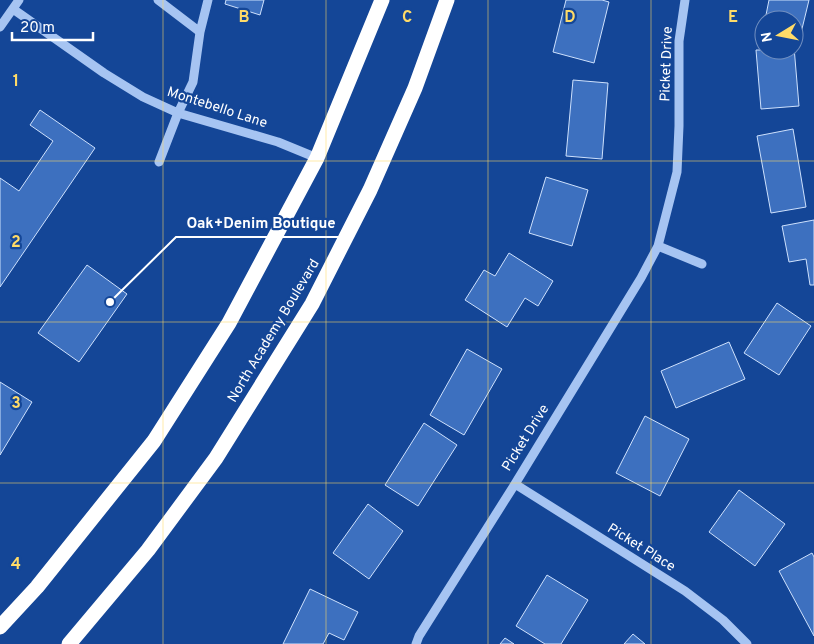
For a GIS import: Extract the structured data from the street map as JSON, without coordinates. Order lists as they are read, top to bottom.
{
  "streets": {
    "highway": ["North Academy Boulevard"],
    "street": ["Picket Drive", "Montebello Lane", "Picket Place"]
  },
  "crossings": [
    ["Picket Drive", "Picket Place"]
  ],
  "places": ["Oak+Denim Boutique"],
  "scale_bar": "20 m",
  "north": "left",
  "grid": {
    "columns": [
      "B",
      "C",
      "D",
      "E"
    ],
    "rows": [
      "1",
      "2",
      "3",
      "4"
    ]
  }
}
